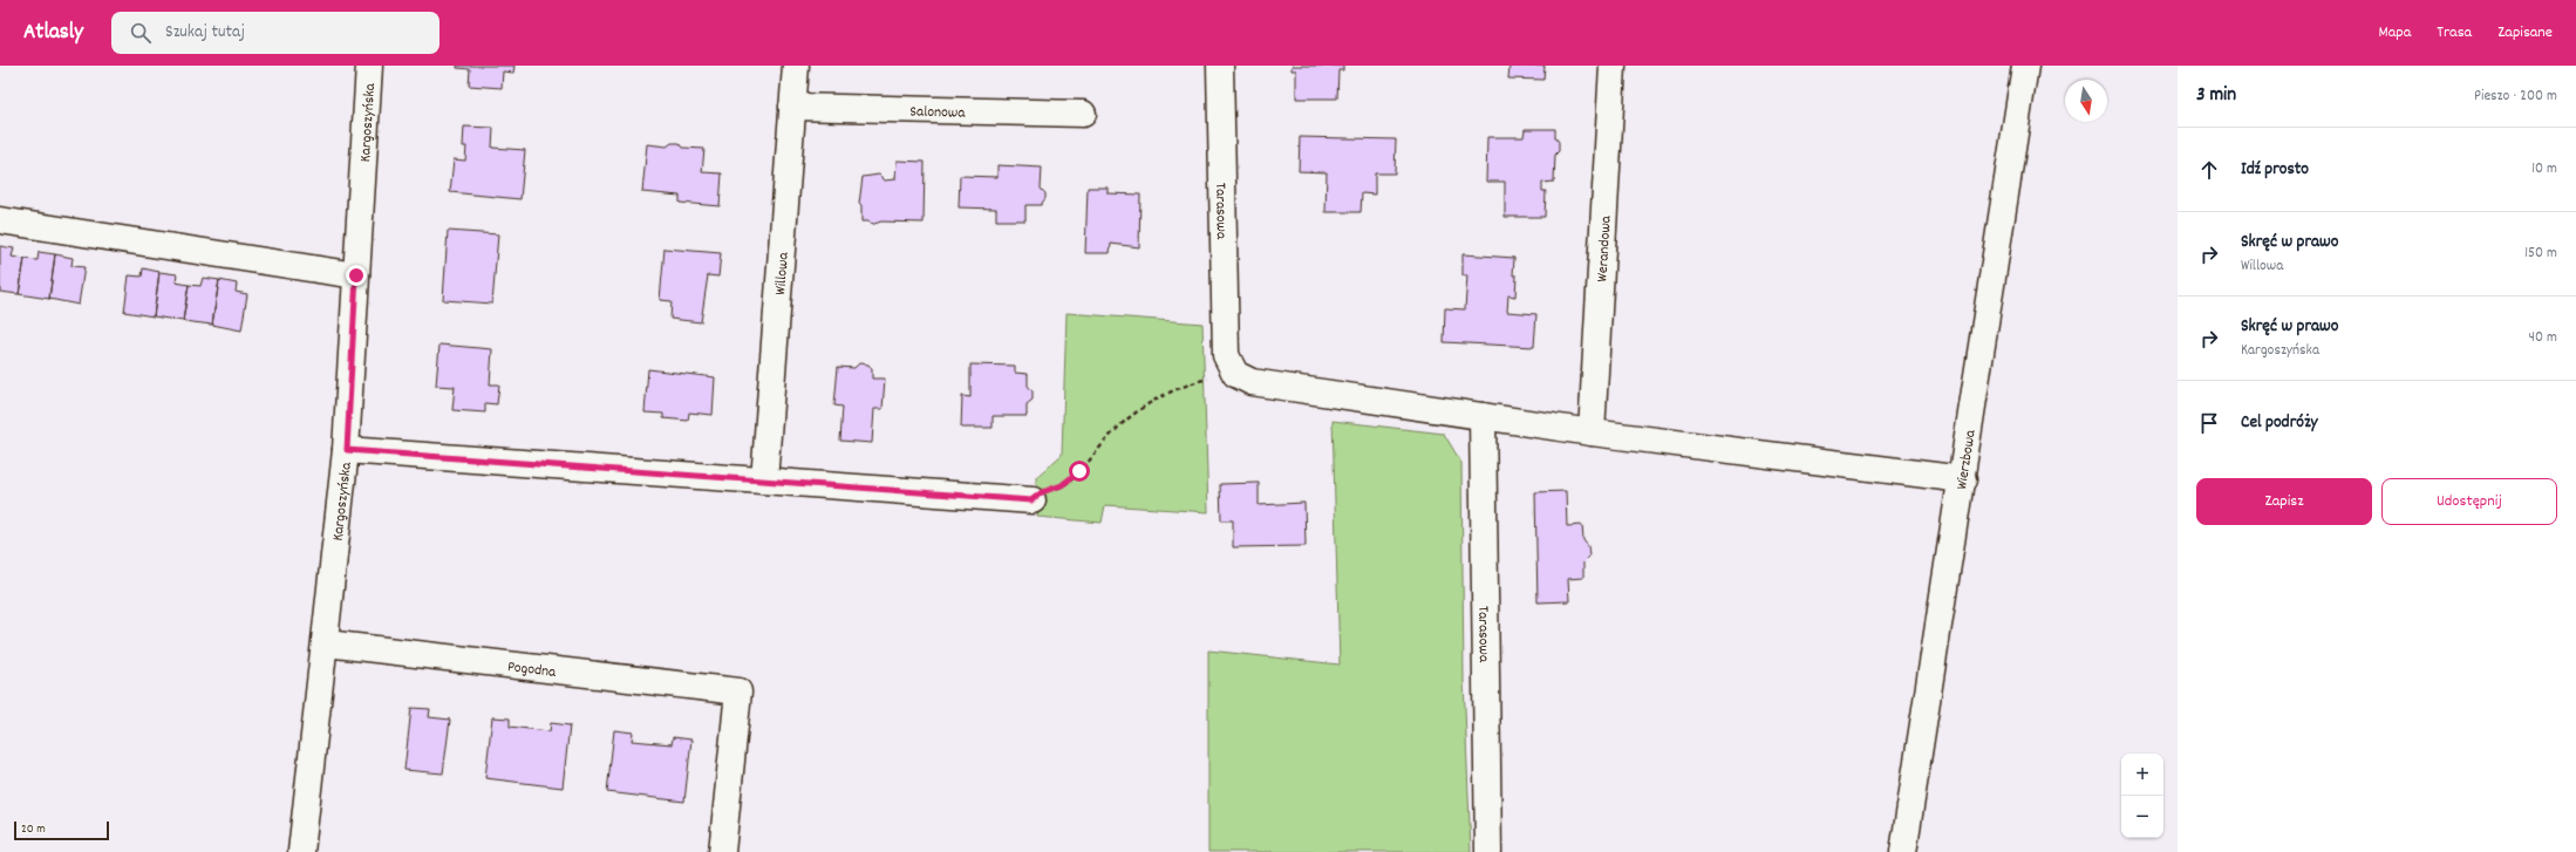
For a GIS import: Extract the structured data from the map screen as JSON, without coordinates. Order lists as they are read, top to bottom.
{
  "streets": {
    "street": [
      "Salonowa",
      "Kargoszyńska",
      "Tarasowa",
      "Werandowa",
      "Willowa",
      "Wierzbowa",
      "Pogodna"
    ]
  },
  "crossings": [
    ["Salonowa", "Willowa"],
    ["Kargoszyńska", "Pogodna"]
  ],
  "scale_bar": "20 m",
  "north": "bottom",
  "page": {
    "header": "Atlasly",
    "search": "Szukaj tutaj",
    "nav": ["Mapa", "Trasa", "Zapisane"],
    "heading": ["3 min", "Pieszo · 200 m"],
    "list": [
      ["Idź prosto", "10 m"],
      ["Skręć w prawo", "Willowa", "150 m"],
      ["Skręć w prawo", "Kargoszyńska", "40 m"],
      "Cel podróży"
    ],
    "buttons": ["Zapisz", "Udostępnij"],
    "map_buttons": ["+", "−"],
    "scale": "20 m"
  }
}
